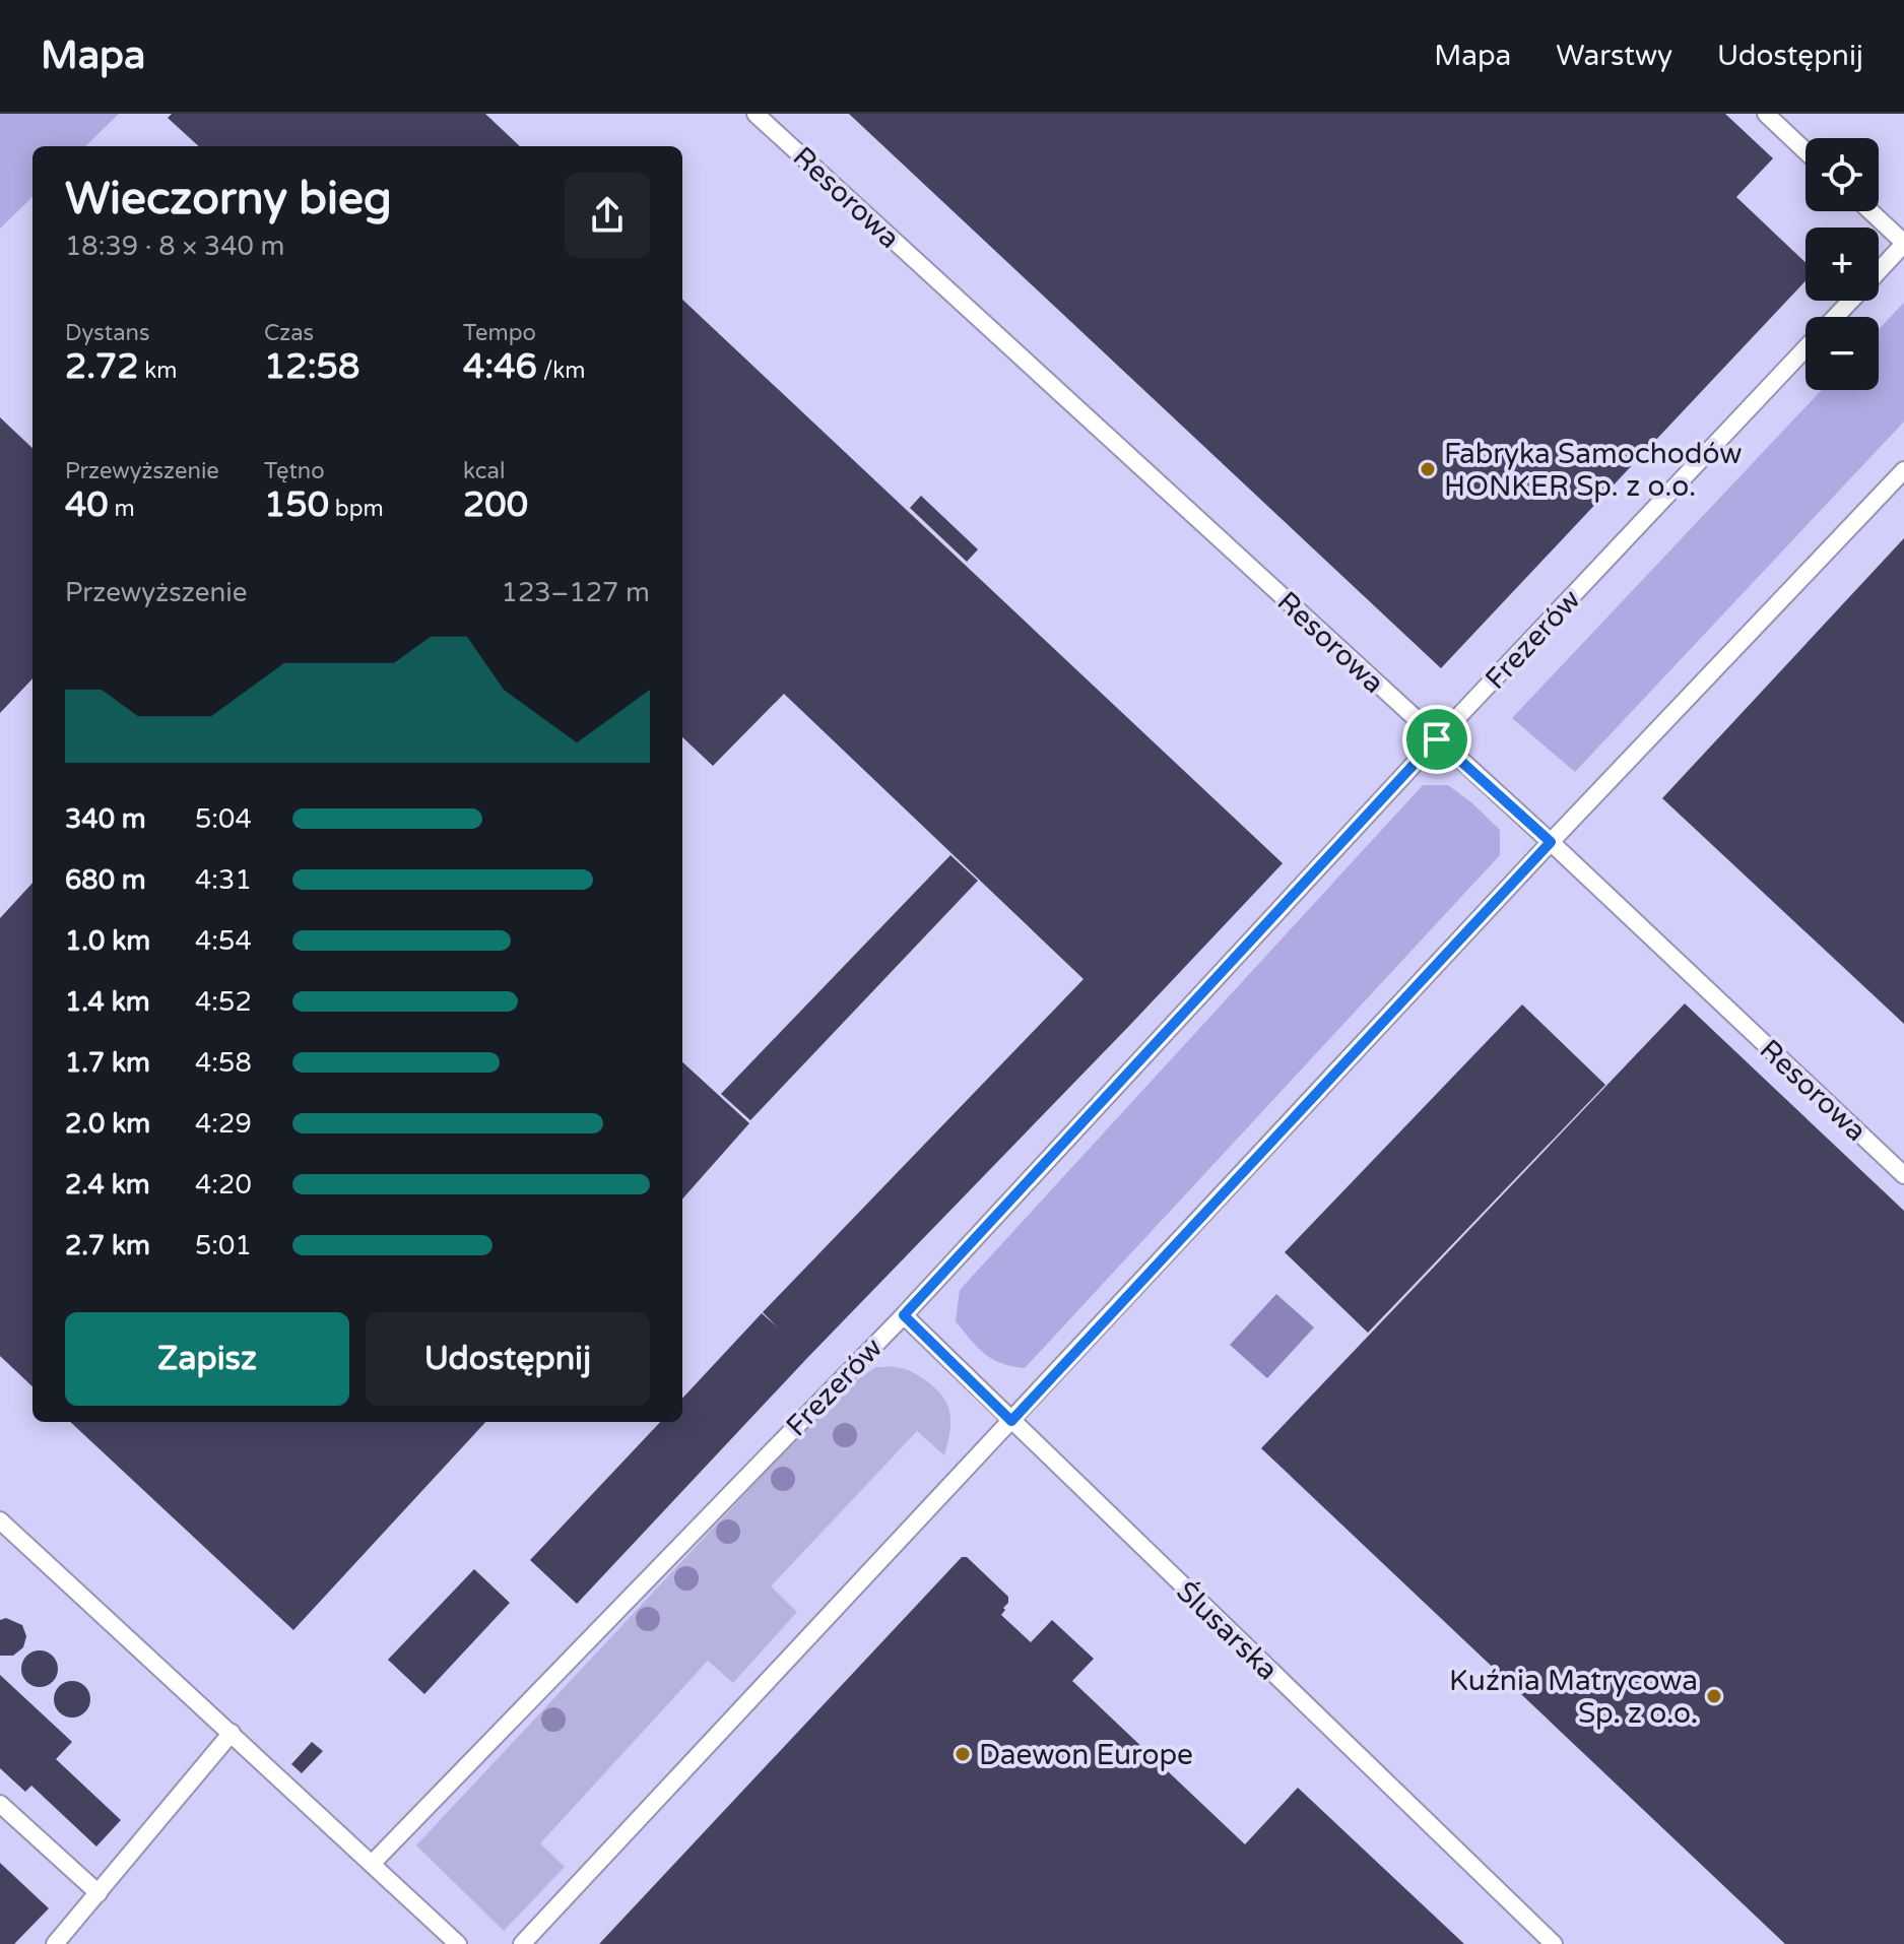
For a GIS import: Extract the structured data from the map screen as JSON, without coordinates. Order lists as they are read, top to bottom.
{
  "streets": {
    "lane": ["Resorowa", "Frezerów", "Ślusarska"]
  },
  "crossings": [
    ["Resorowa", "Frezerów"],
    ["Frezerów", "Ślusarska"]
  ],
  "places": ["Fabryka Samochodów HONKER Sp. z o.o.", "Kuźnia Matrycowa Sp. z o.o.", "Daewon Europe"],
  "page": {
    "header": "Mapa",
    "nav": ["Mapa", "Warstwy", "Udostępnij"],
    "map_buttons": ["+", "−"],
    "heading": ["Wieczorny bieg", "18:39 · 8 × 340 m"],
    "stats": [
      ["Dystans", "2.72 km"],
      ["Czas", "12:58"],
      ["Tempo", "4:46 /km"],
      ["Przewyższenie", "40 m"],
      ["Tętno", "150 bpm"],
      ["kcal", "200"]
    ],
    "chart": ["Przewyższenie", "123–127 m"],
    "list": [
      {
        "name": "340 m",
        "note": "5:04"
      },
      {
        "name": "680 m",
        "note": "4:31"
      },
      {
        "name": "1.0 km",
        "note": "4:54"
      },
      {
        "name": "1.4 km",
        "note": "4:52"
      },
      {
        "name": "1.7 km",
        "note": "4:58"
      },
      {
        "name": "2.0 km",
        "note": "4:29"
      },
      {
        "name": "2.4 km",
        "note": "4:20"
      },
      {
        "name": "2.7 km",
        "note": "5:01"
      }
    ],
    "buttons": ["Zapisz", "Udostępnij"]
  }
}
